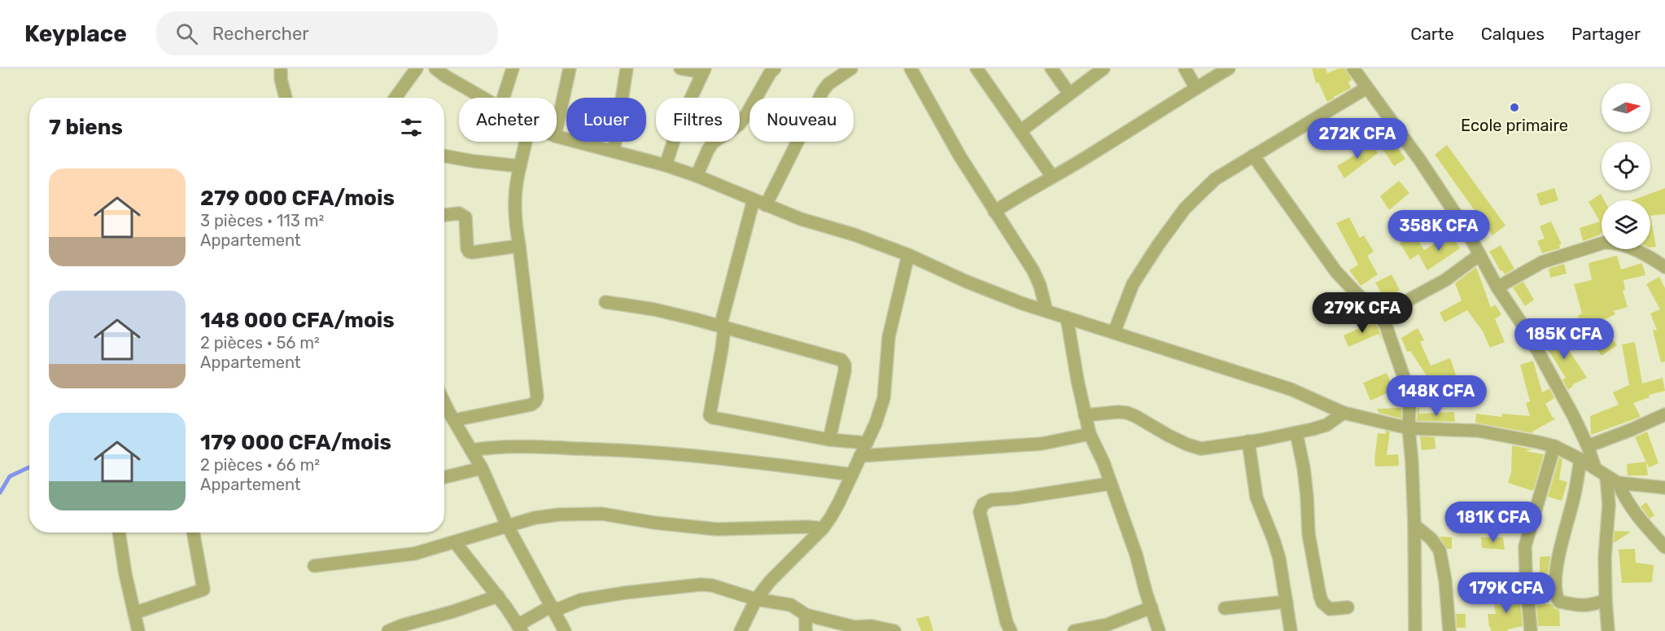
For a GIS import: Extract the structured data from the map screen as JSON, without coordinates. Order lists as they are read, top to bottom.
{
  "places": ["Ecole primaire"],
  "north": "right",
  "page": {
    "header": "Keyplace",
    "search": "Rechercher",
    "nav": ["Carte", "Calques", "Partager"],
    "chip": [
      "Acheter",
      "Louer",
      "Filtres",
      "Nouveau"
    ],
    "heading": "7 biens",
    "price": [
      "272K CFA",
      "358K CFA",
      "279K CFA",
      "185K CFA",
      "148K CFA",
      "181K CFA",
      "179K CFA"
    ],
    "list": [
      {
        "name": "279 000 CFA/mois",
        "note": "3 pièces · 113 m² · Appartement"
      },
      {
        "name": "148 000 CFA/mois",
        "note": "2 pièces · 56 m² · Appartement"
      },
      {
        "name": "179 000 CFA/mois",
        "note": "2 pièces · 66 m² · Appartement"
      }
    ]
  }
}
